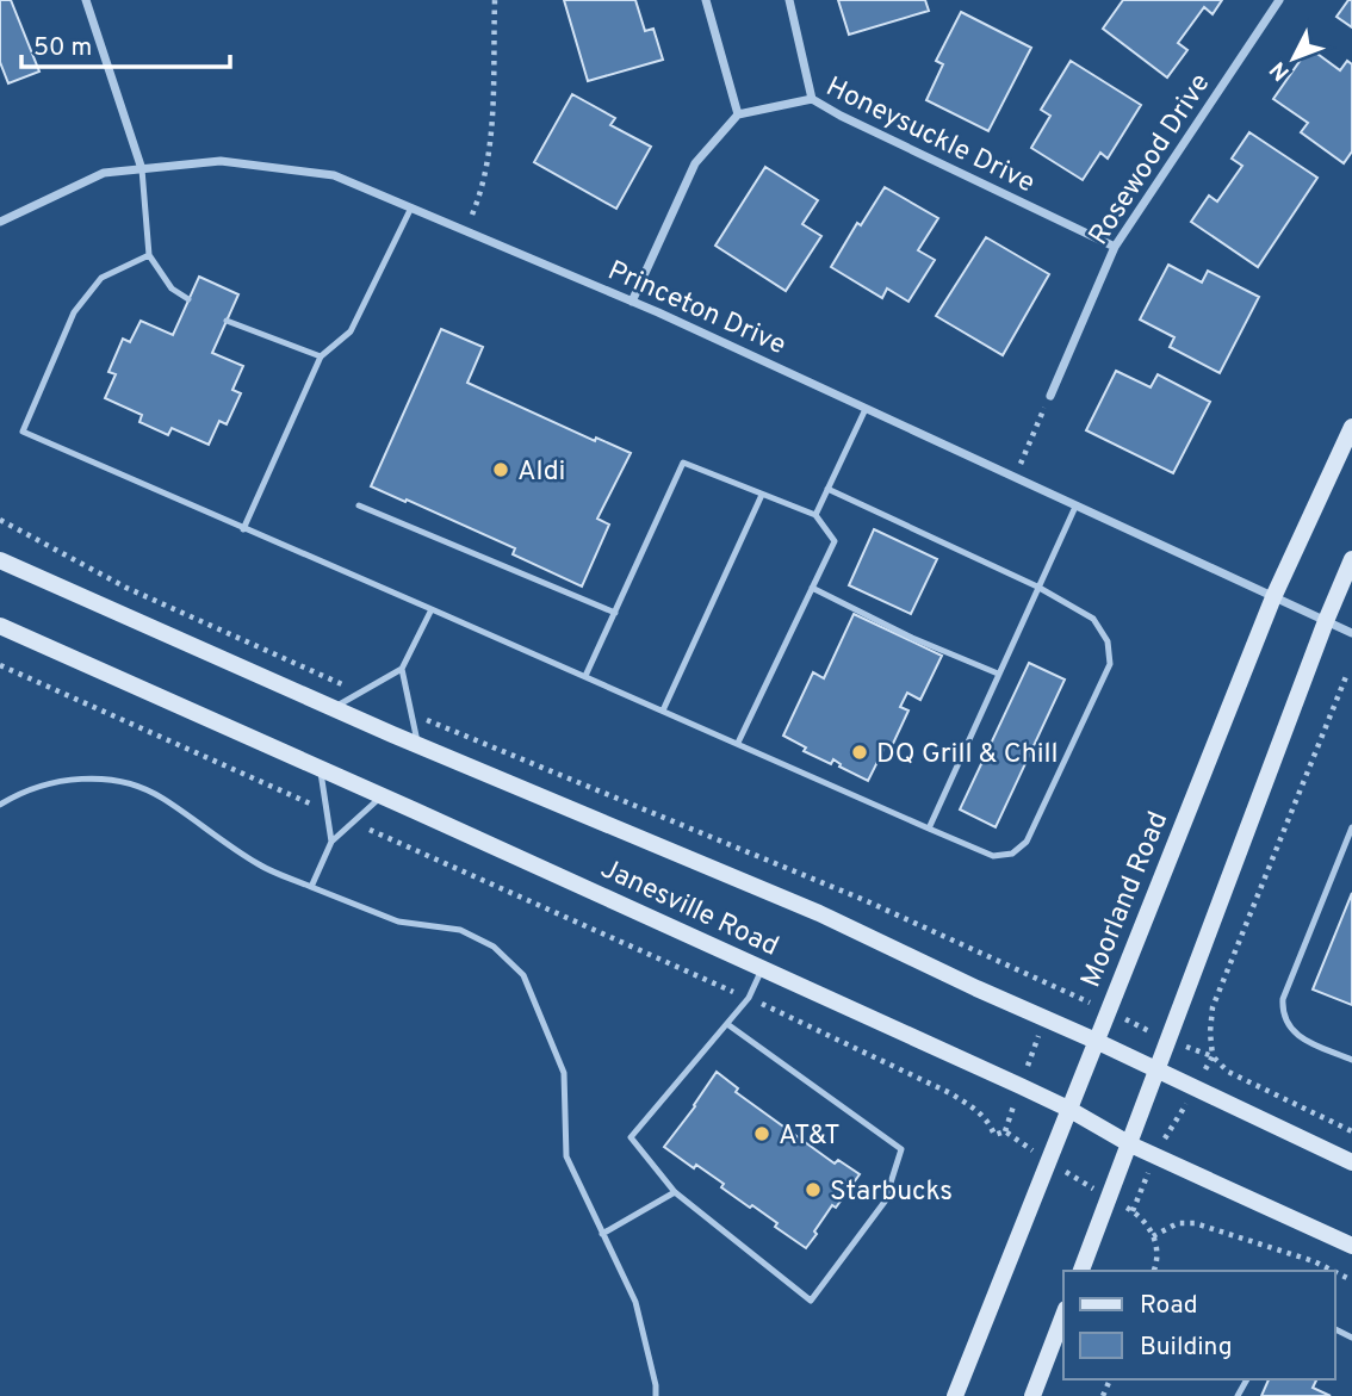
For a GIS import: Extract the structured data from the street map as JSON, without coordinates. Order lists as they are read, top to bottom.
{
  "streets": {
    "main road": ["Moorland Road", "Janesville Road"],
    "street": ["Honeysuckle Drive", "Rosewood Drive", "Princeton Drive"]
  },
  "crossings": [
    ["Honeysuckle Drive", "Rosewood Drive"],
    ["Princeton Drive", "Moorland Road"],
    ["Moorland Road", "Janesville Road"]
  ],
  "places": [
    "Aldi",
    "DQ Grill & Chill",
    "AT&T",
    "Starbucks"
  ],
  "legend": ["Road", "Building"],
  "scale_bar": "50 m",
  "north": "bottom left"
}
